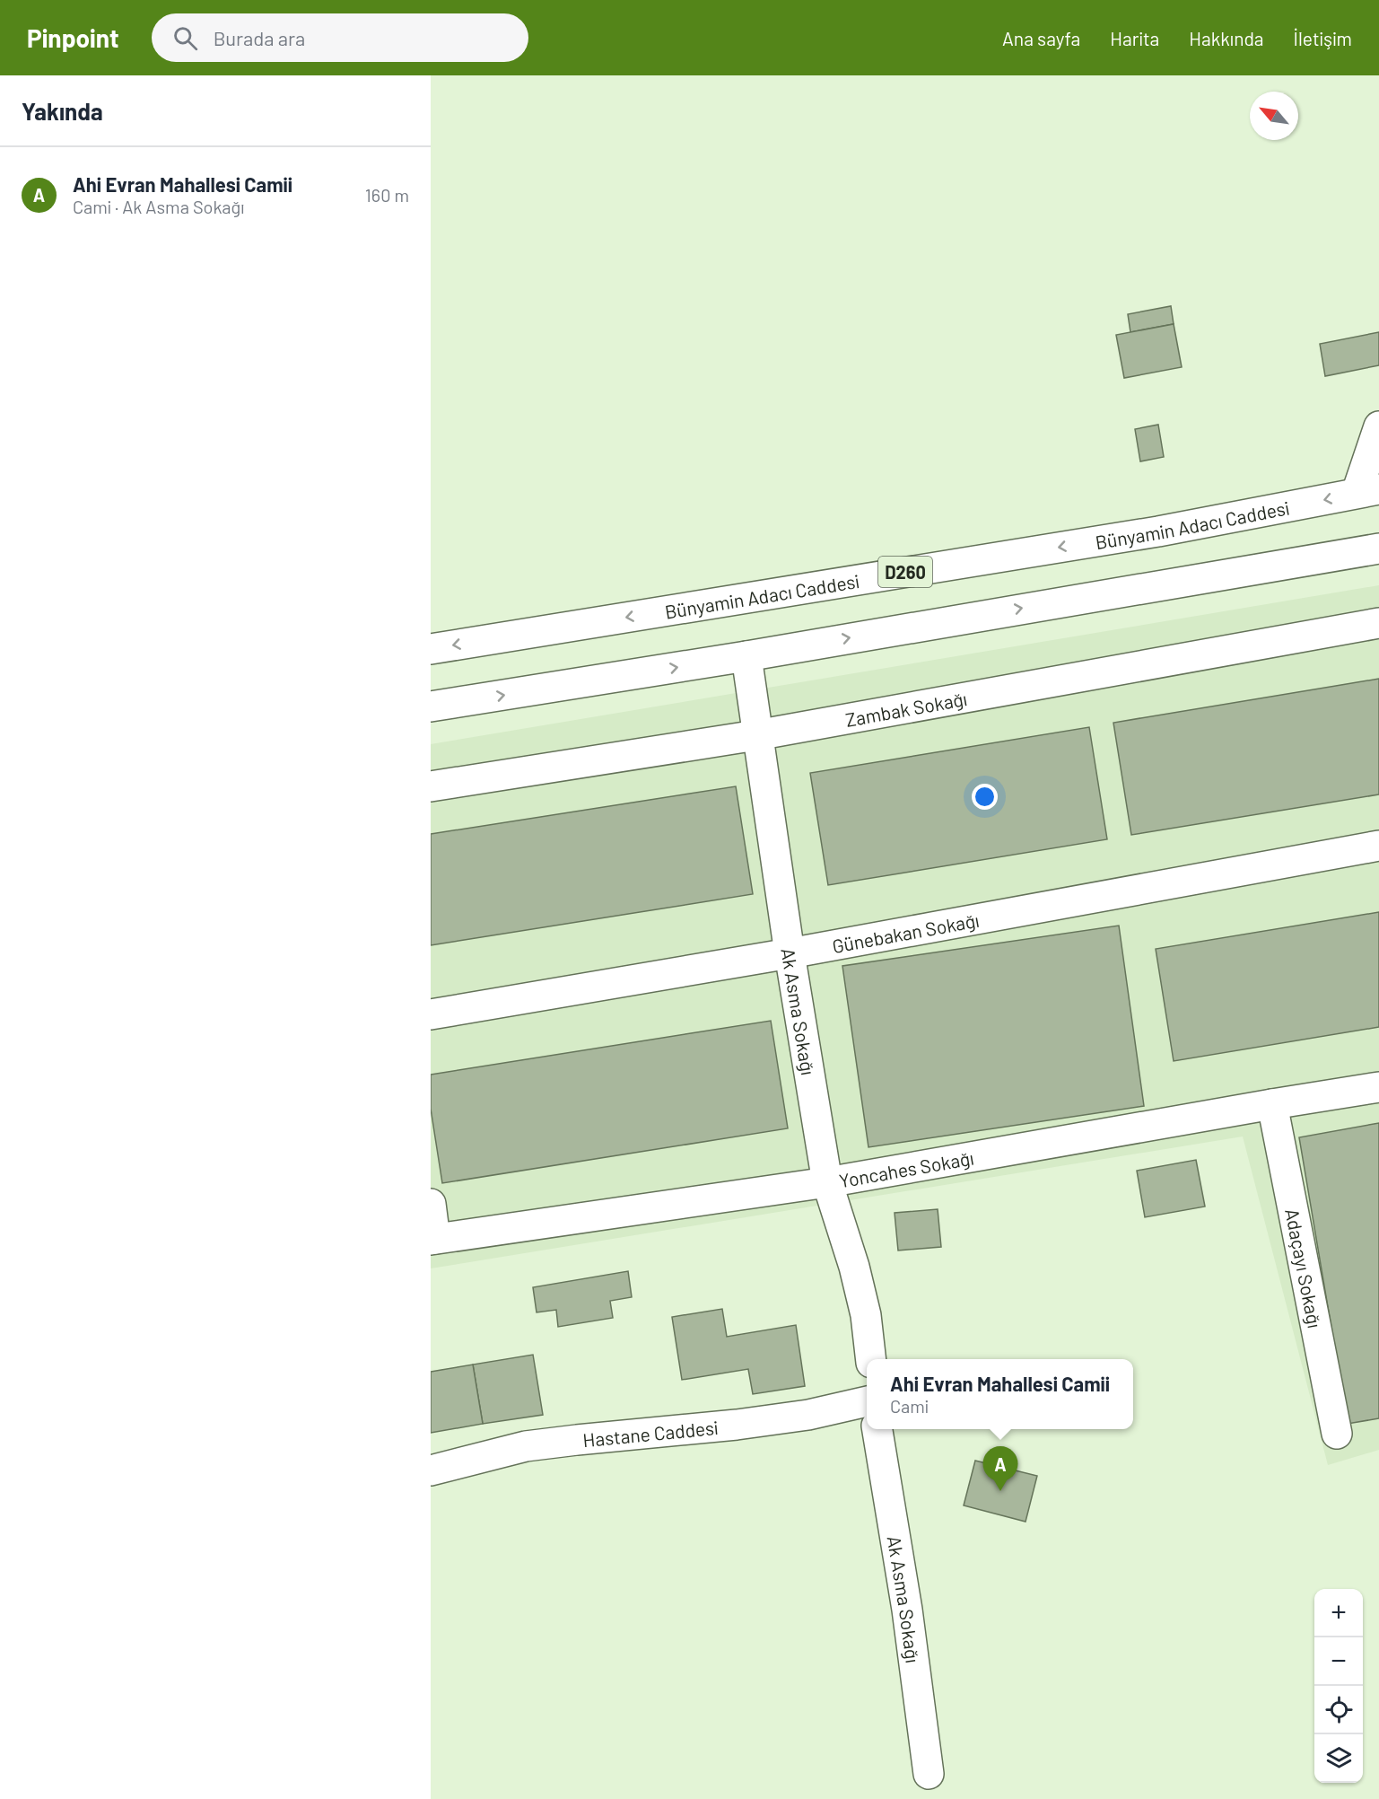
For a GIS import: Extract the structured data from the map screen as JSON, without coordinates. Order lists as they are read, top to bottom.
{
  "streets": {
    "street": [
      "Bünyamin Adacı Caddesi",
      "D260",
      "Zambak Sokağı",
      "Günebakan Sokağı",
      "Ak Asma Sokağı",
      "Yoncahes Sokağı",
      "Adaçayı Sokağı",
      "Hastane Caddesi"
    ]
  },
  "crossings": [
    ["Zambak Sokağı", "Ak Asma Sokağı"],
    ["Günebakan Sokağı", "Ak Asma Sokağı"],
    ["Ak Asma Sokağı", "Yoncahes Sokağı"],
    ["Yoncahes Sokağı", "Adaçayı Sokağı"]
  ],
  "north": "top left",
  "page": {
    "header": "Pinpoint",
    "search": "Burada ara",
    "nav": [
      "Ana sayfa",
      "Harita",
      "Hakkında",
      "İletişim"
    ],
    "heading": "Yakında",
    "list": [
      {
        "mark": "A",
        "name": "Ahi Evran Mahallesi Camii",
        "note": "Cami · Ak Asma Sokağı",
        "value": "160 m"
      }
    ],
    "popup": ["Ahi Evran Mahallesi Camii", "Cami"],
    "pins": "A",
    "map_buttons": ["+", "−"]
  }
}
